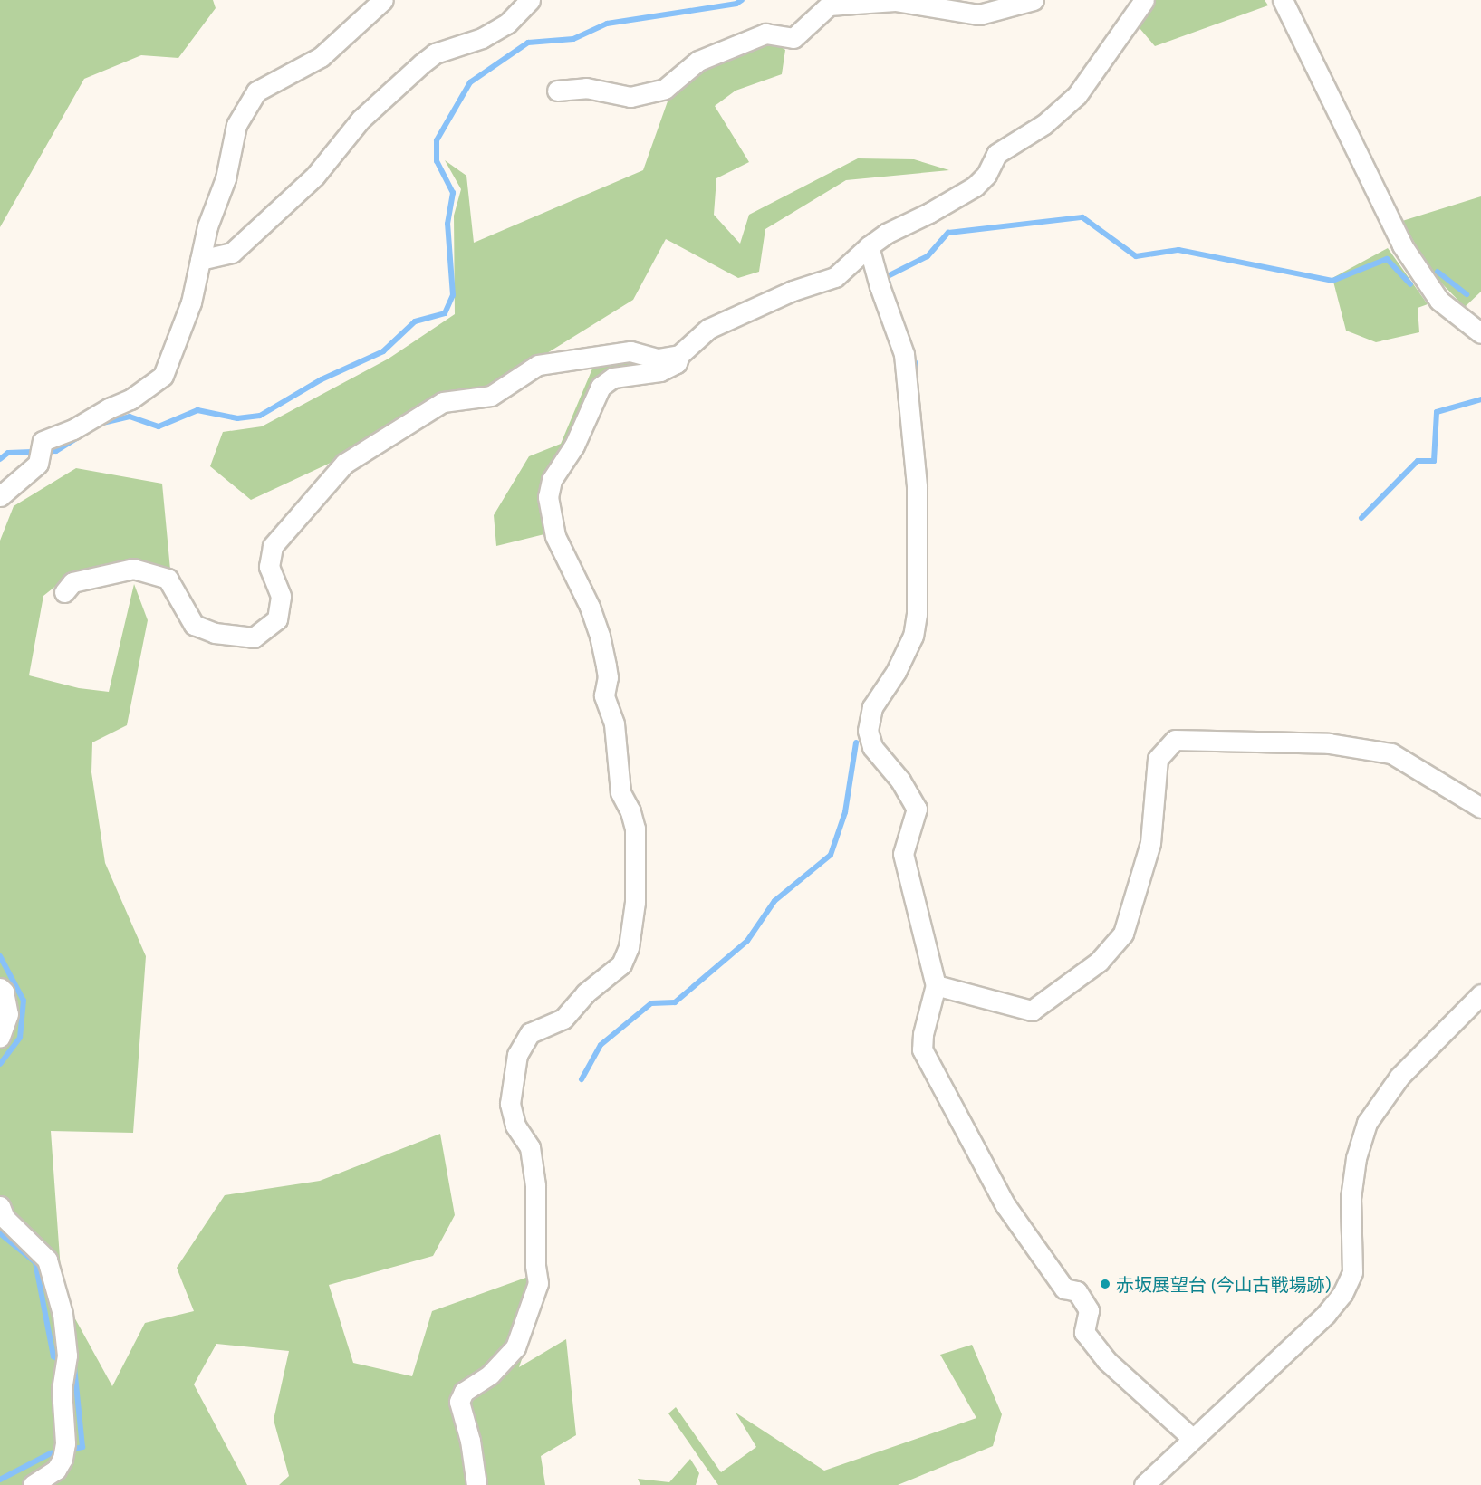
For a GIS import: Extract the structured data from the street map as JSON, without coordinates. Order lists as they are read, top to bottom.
{
  "places": ["赤坂展望台 (今山古戦場跡）"]
}
